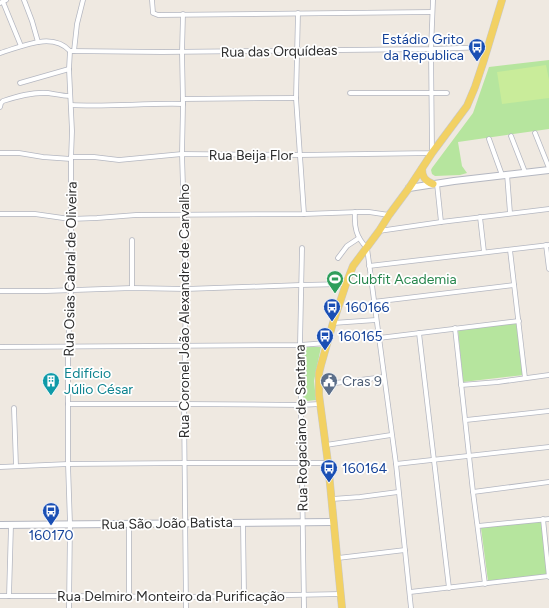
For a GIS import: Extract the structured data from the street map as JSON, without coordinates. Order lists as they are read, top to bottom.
{
  "streets": {
    "street": [
      "Rua das Orquídeas",
      "Rua Beija Flor",
      "Rua Osias Cabral de Oliveira",
      "Rua Coronel João Alexandre de Carvalho",
      "Rua Rogaciano de Santana",
      "Rua São João Batista",
      "Rua Delmiro Monteiro da Purificação"
    ]
  },
  "crossings": [
    ["Rua das Orquídeas", "Rua Osias Cabral de Oliveira"],
    ["Rua das Orquídeas", "Rua Coronel João Alexandre de Carvalho"],
    ["Rua Beija Flor", "Rua Osias Cabral de Oliveira"],
    ["Rua Beija Flor", "Rua Coronel João Alexandre de Carvalho"],
    ["Rua Osias Cabral de Oliveira", "Rua São João Batista"],
    ["Rua Osias Cabral de Oliveira", "Rua Delmiro Monteiro da Purificação"],
    ["Rua Coronel João Alexandre de Carvalho", "Rua São João Batista"],
    ["Rua Coronel João Alexandre de Carvalho", "Rua Delmiro Monteiro da Purificação"],
    ["Rua Rogaciano de Santana", "Rua São João Batista"],
    ["Rua Rogaciano de Santana", "Rua Delmiro Monteiro da Purificação"]
  ],
  "places": {
    "bus stop": [
      "Estádio Grito da Republica",
      "160166",
      "160165",
      "160164",
      "160170"
    ],
    "sports": ["Clubfit Academia"],
    "building": ["Edifício Júlio César"],
    "public building": ["Cras 9"]
  }
}
